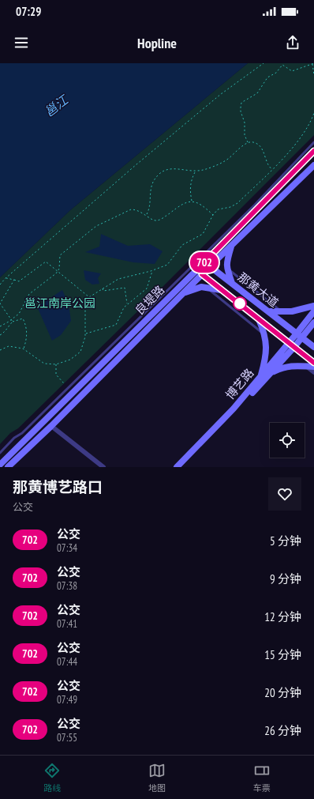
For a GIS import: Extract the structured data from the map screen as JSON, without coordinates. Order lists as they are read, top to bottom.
{
  "streets": {
    "main road": ["那黄大道", "良堤路", "博艺路"]
  },
  "crossings": [
    ["那黄大道", "良堤路"],
    ["那黄大道", "博艺路"]
  ],
  "water": ["邕江"],
  "parks": ["邕江南岸公园"],
  "lines": ["bus line 702"],
  "page": {
    "status": "07:29",
    "header": "Hopline",
    "on_map": "702",
    "heading": ["那黄博艺路口", "公交"],
    "list": [
      {
        "mark": "702",
        "name": "公交",
        "note": "07:34",
        "value": "5 分钟"
      },
      {
        "mark": "702",
        "name": "公交",
        "note": "07:38",
        "value": "9 分钟"
      },
      {
        "mark": "702",
        "name": "公交",
        "note": "07:41",
        "value": "12 分钟"
      },
      {
        "mark": "702",
        "name": "公交",
        "note": "07:44",
        "value": "15 分钟"
      },
      {
        "mark": "702",
        "name": "公交",
        "note": "07:49",
        "value": "20 分钟"
      },
      {
        "mark": "702",
        "name": "公交",
        "note": "07:55",
        "value": "26 分钟"
      }
    ],
    "tabs": ["路线", "地图", "车票"]
  }
}
